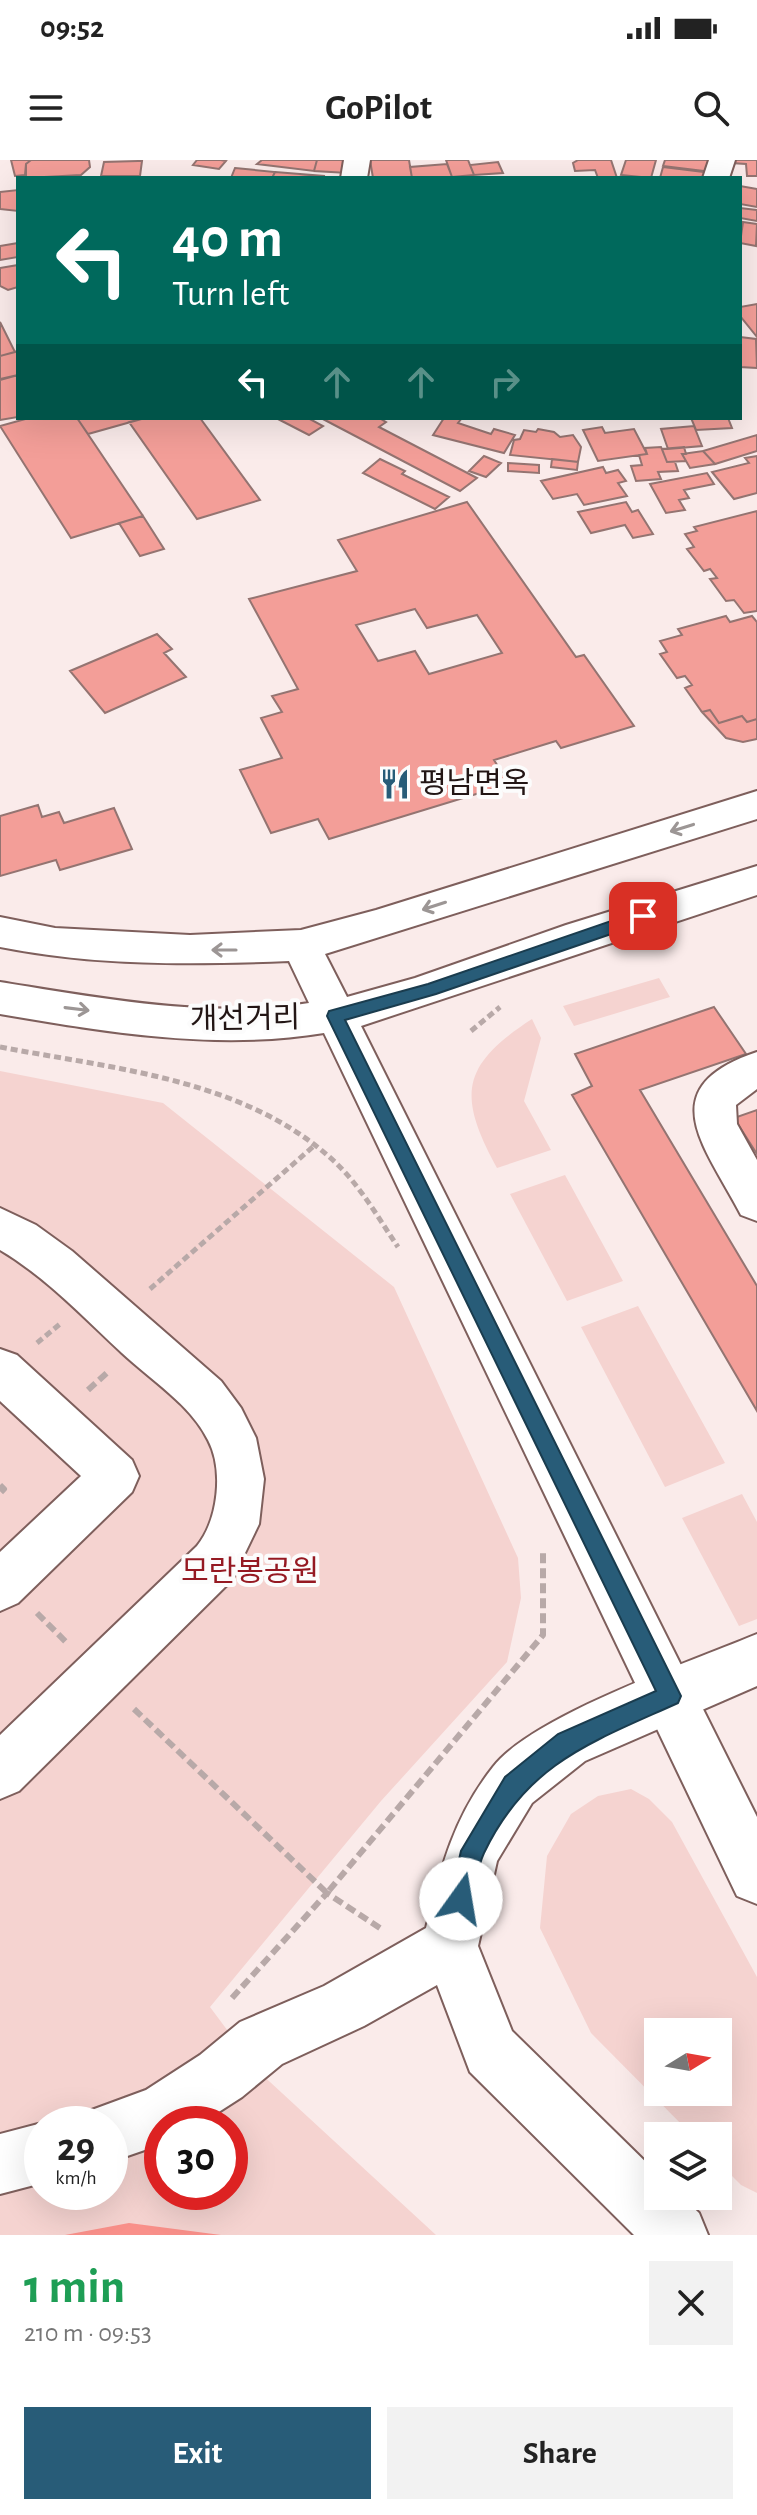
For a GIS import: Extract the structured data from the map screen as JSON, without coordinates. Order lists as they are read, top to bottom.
{
  "streets": {
    "main road": ["개선거리"]
  },
  "parks": ["모란봉공원"],
  "places": {
    "restaurant": ["평남면옥"]
  },
  "north": "right",
  "page": {
    "status": "09:52",
    "header": "GoPilot",
    "turn": ["40 m", "Turn left"],
    "speed": "29 km/h",
    "limit": "30",
    "heading": ["1 min", "210 m · 09:53"],
    "buttons": ["Exit", "Share"]
  }
}
